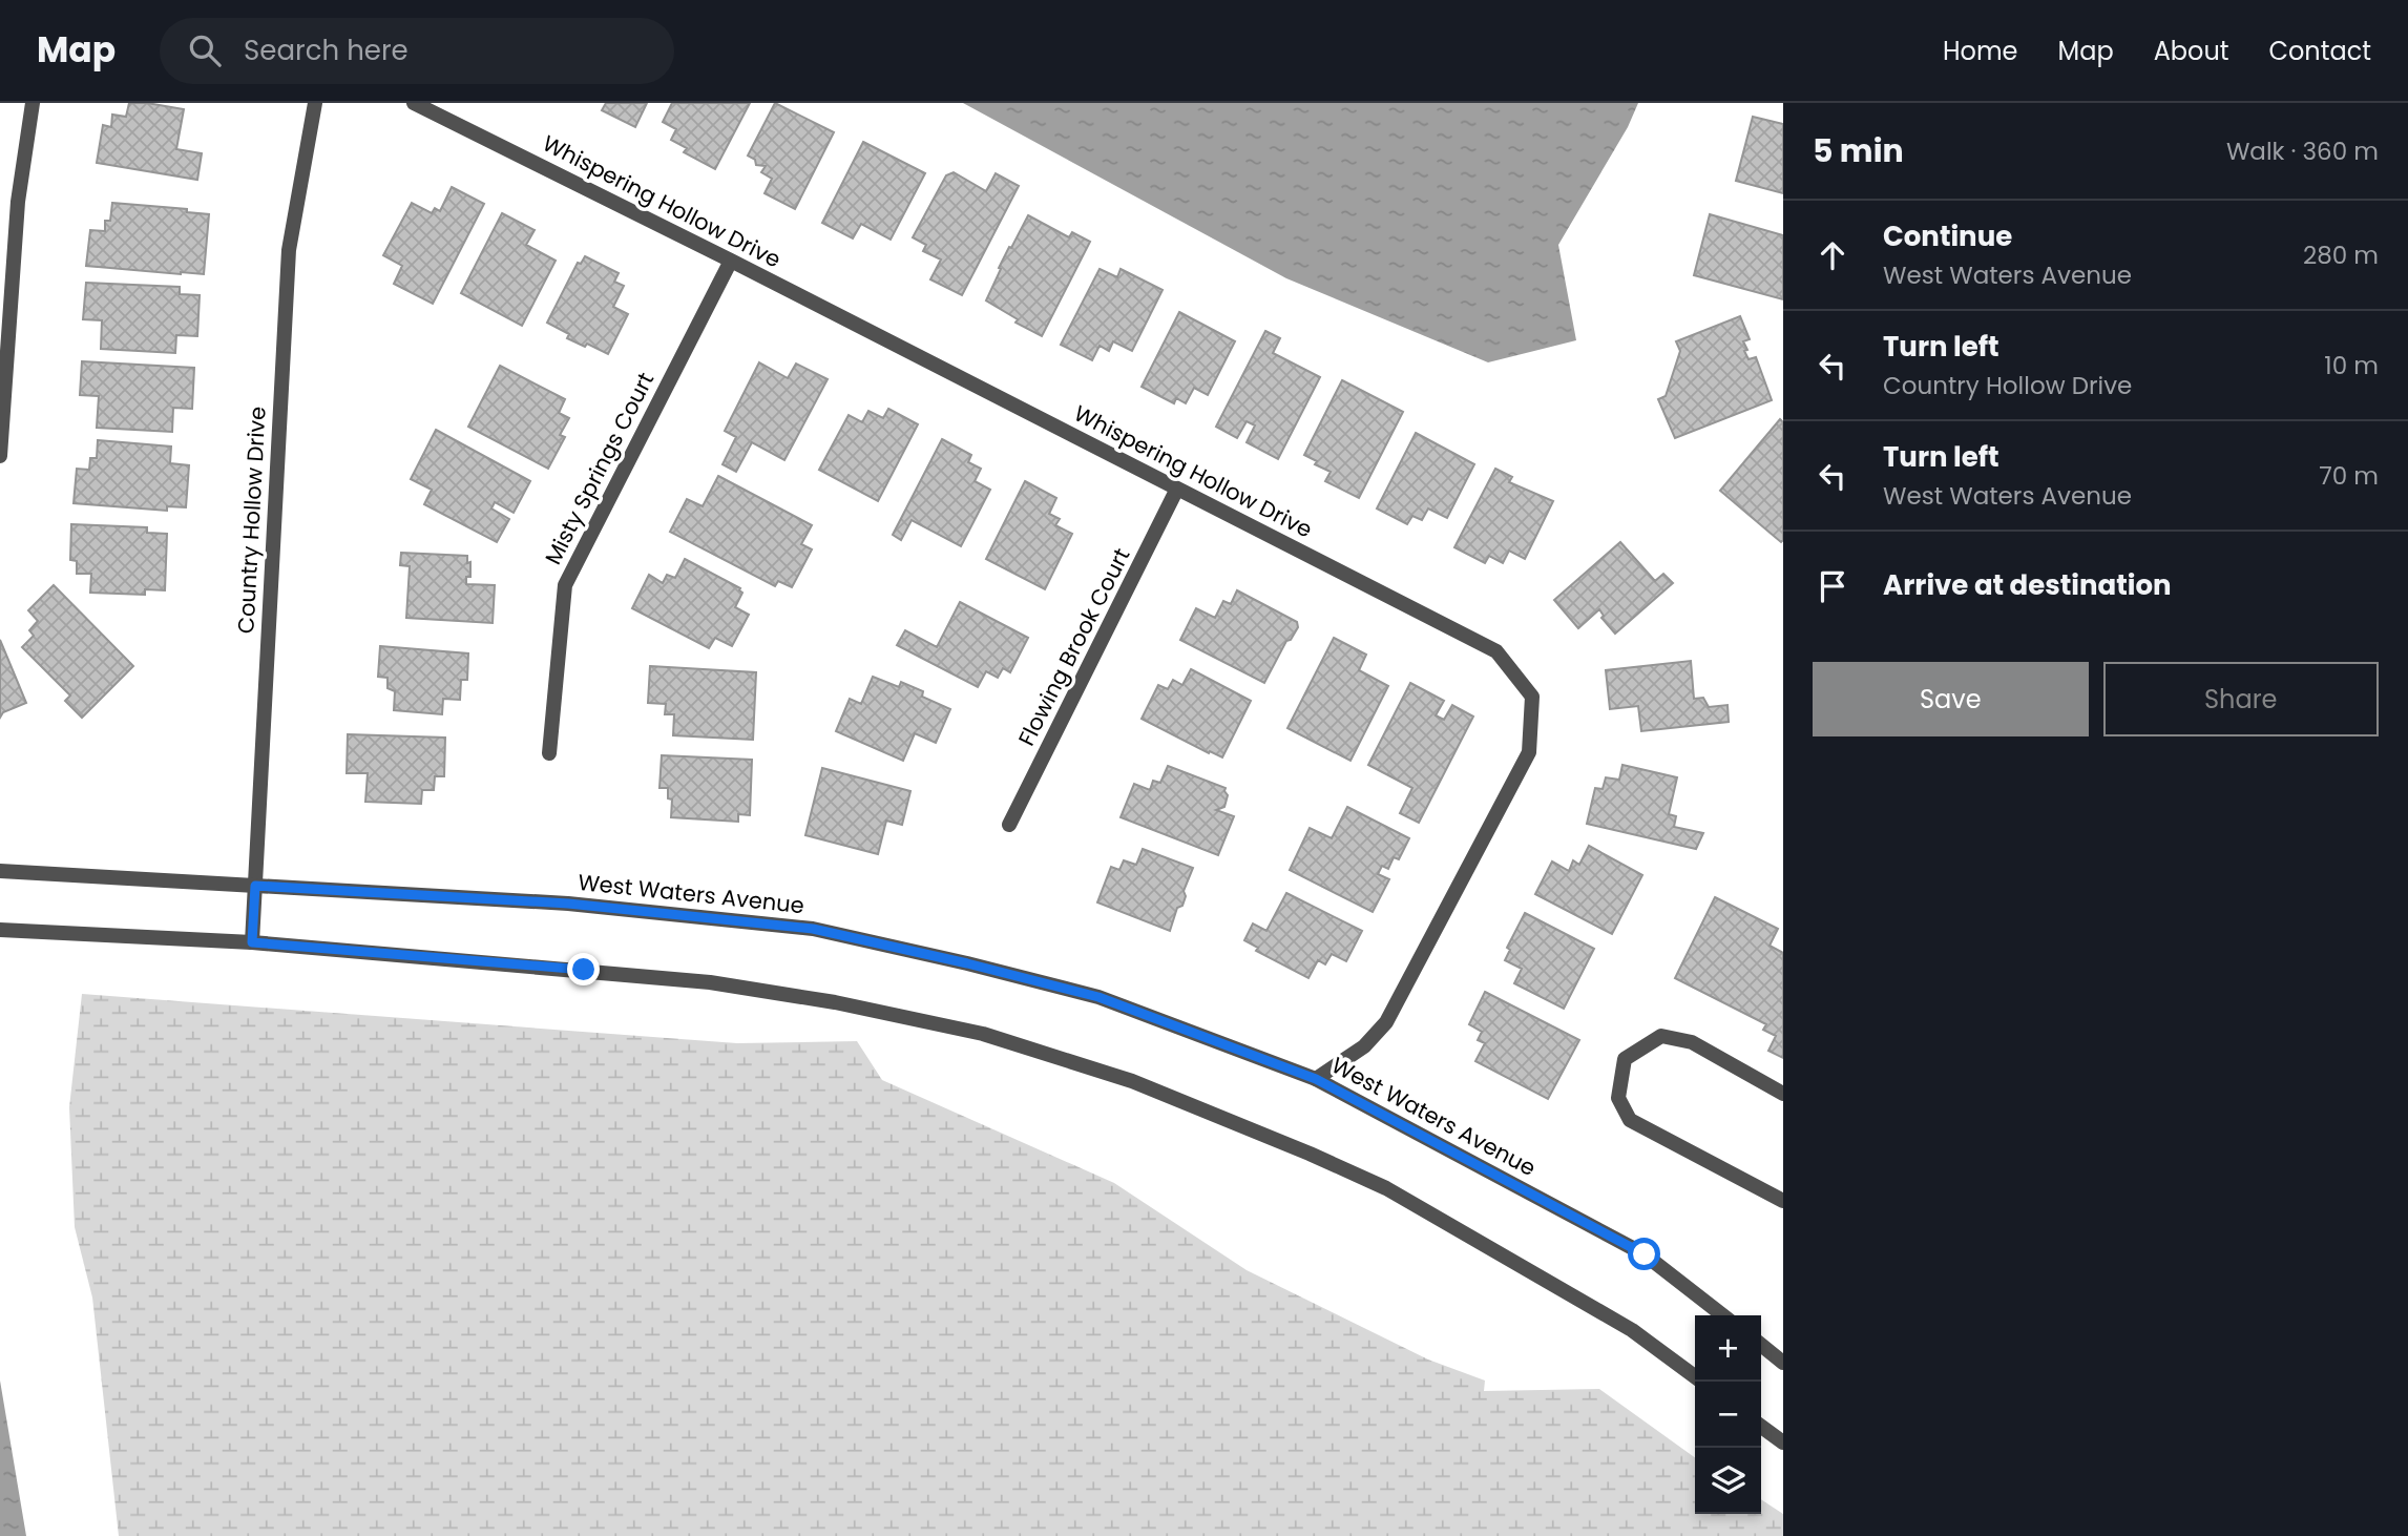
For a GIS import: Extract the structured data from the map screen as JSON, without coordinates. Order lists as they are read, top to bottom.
{
  "streets": {
    "street": [
      "Whispering Hollow Drive",
      "Misty Springs Court",
      "Country Hollow Drive",
      "Flowing Brook Court",
      "West Waters Avenue"
    ]
  },
  "crossings": [
    ["Whispering Hollow Drive", "Misty Springs Court"],
    ["Whispering Hollow Drive", "Flowing Brook Court"],
    ["Whispering Hollow Drive", "West Waters Avenue"],
    ["Country Hollow Drive", "West Waters Avenue"]
  ],
  "page": {
    "header": "Map",
    "search": "Search here",
    "nav": [
      "Home",
      "Map",
      "About",
      "Contact"
    ],
    "heading": ["5 min", "Walk · 360 m"],
    "list": [
      ["Continue", "West Waters Avenue", "280 m"],
      ["Turn left", "Country Hollow Drive", "10 m"],
      ["Turn left", "West Waters Avenue", "70 m"],
      "Arrive at destination"
    ],
    "buttons": ["Save", "Share"],
    "map_buttons": ["+", "−"]
  }
}
